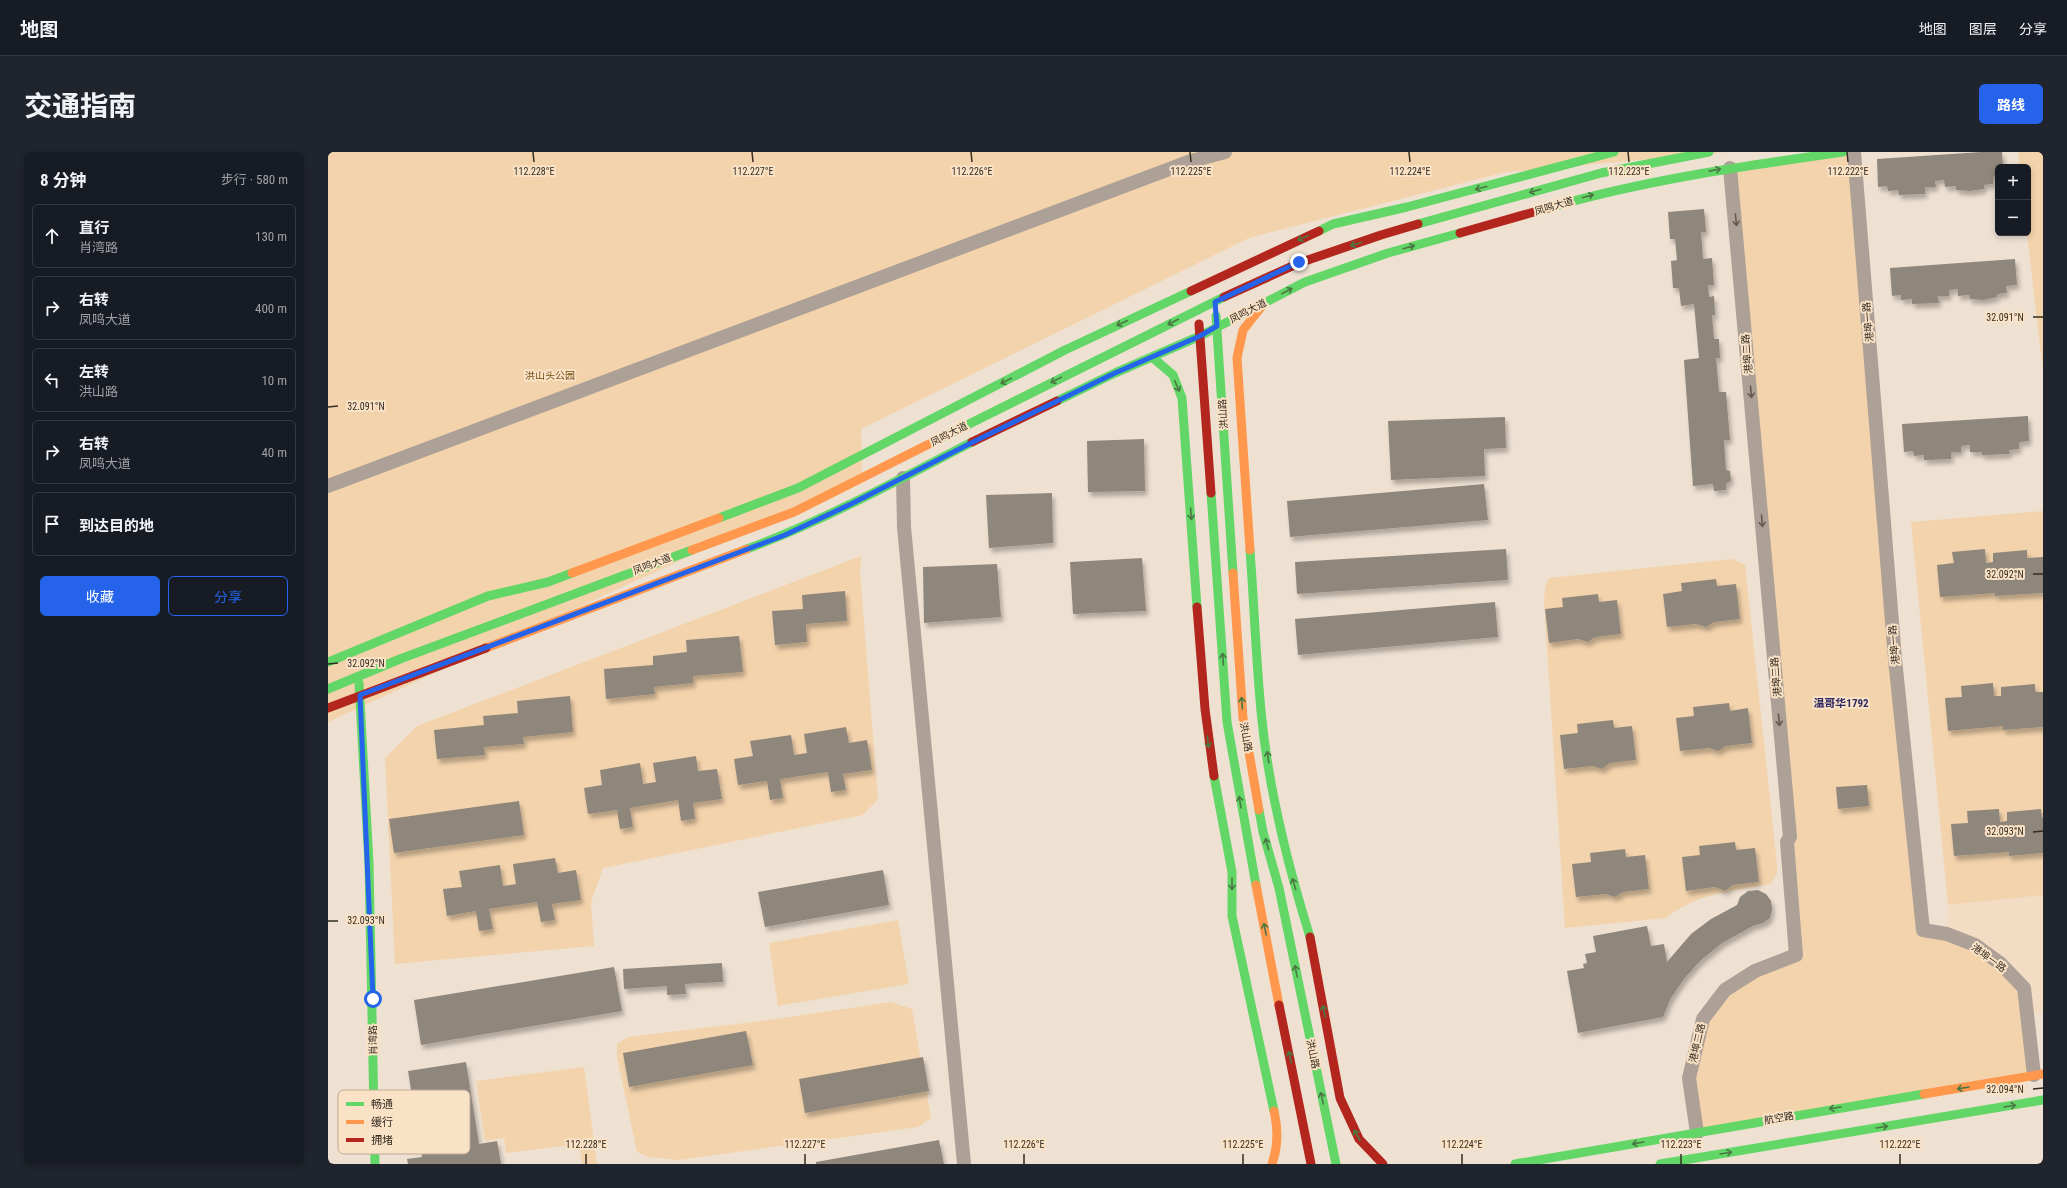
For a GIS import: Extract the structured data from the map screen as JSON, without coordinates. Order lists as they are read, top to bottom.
{
  "streets": {
    "street": [
      "凤鸣大道",
      "港埠一路",
      "港埠二路",
      "洪山路",
      "肖湾路",
      "航空路"
    ]
  },
  "crossings": [
    ["凤鸣大道", "港埠二路"],
    ["凤鸣大道", "洪山路"],
    ["凤鸣大道", "肖湾路"],
    ["港埠一路", "航空路"],
    ["港埠二路", "航空路"]
  ],
  "one_way": ["港埠二路"],
  "districts": ["温哥华1792"],
  "parks": ["洪山头公园"],
  "legend": ["畅通", "缓行", "拥堵"],
  "page": {
    "header": "地图",
    "nav": ["地图", "图层", "分享"],
    "title": "交通指南",
    "buttons": [
      "路线",
      ["收藏", "分享"]
    ],
    "heading": ["8 分钟", "步行 · 580 m"],
    "map_buttons": ["+", "−"],
    "list": [
      ["直行", "肖湾路", "130 m"],
      ["右转", "凤鸣大道", "400 m"],
      ["左转", "洪山路", "10 m"],
      ["右转", "凤鸣大道", "40 m"],
      "到达目的地"
    ]
  },
  "coordinates": [
    "112.228°E",
    "112.227°E",
    "112.226°E",
    "112.225°E",
    "112.224°E",
    "112.223°E",
    "112.222°E",
    "32.091°N",
    "32.092°N",
    "32.093°N",
    "32.094°N"
  ]
}
